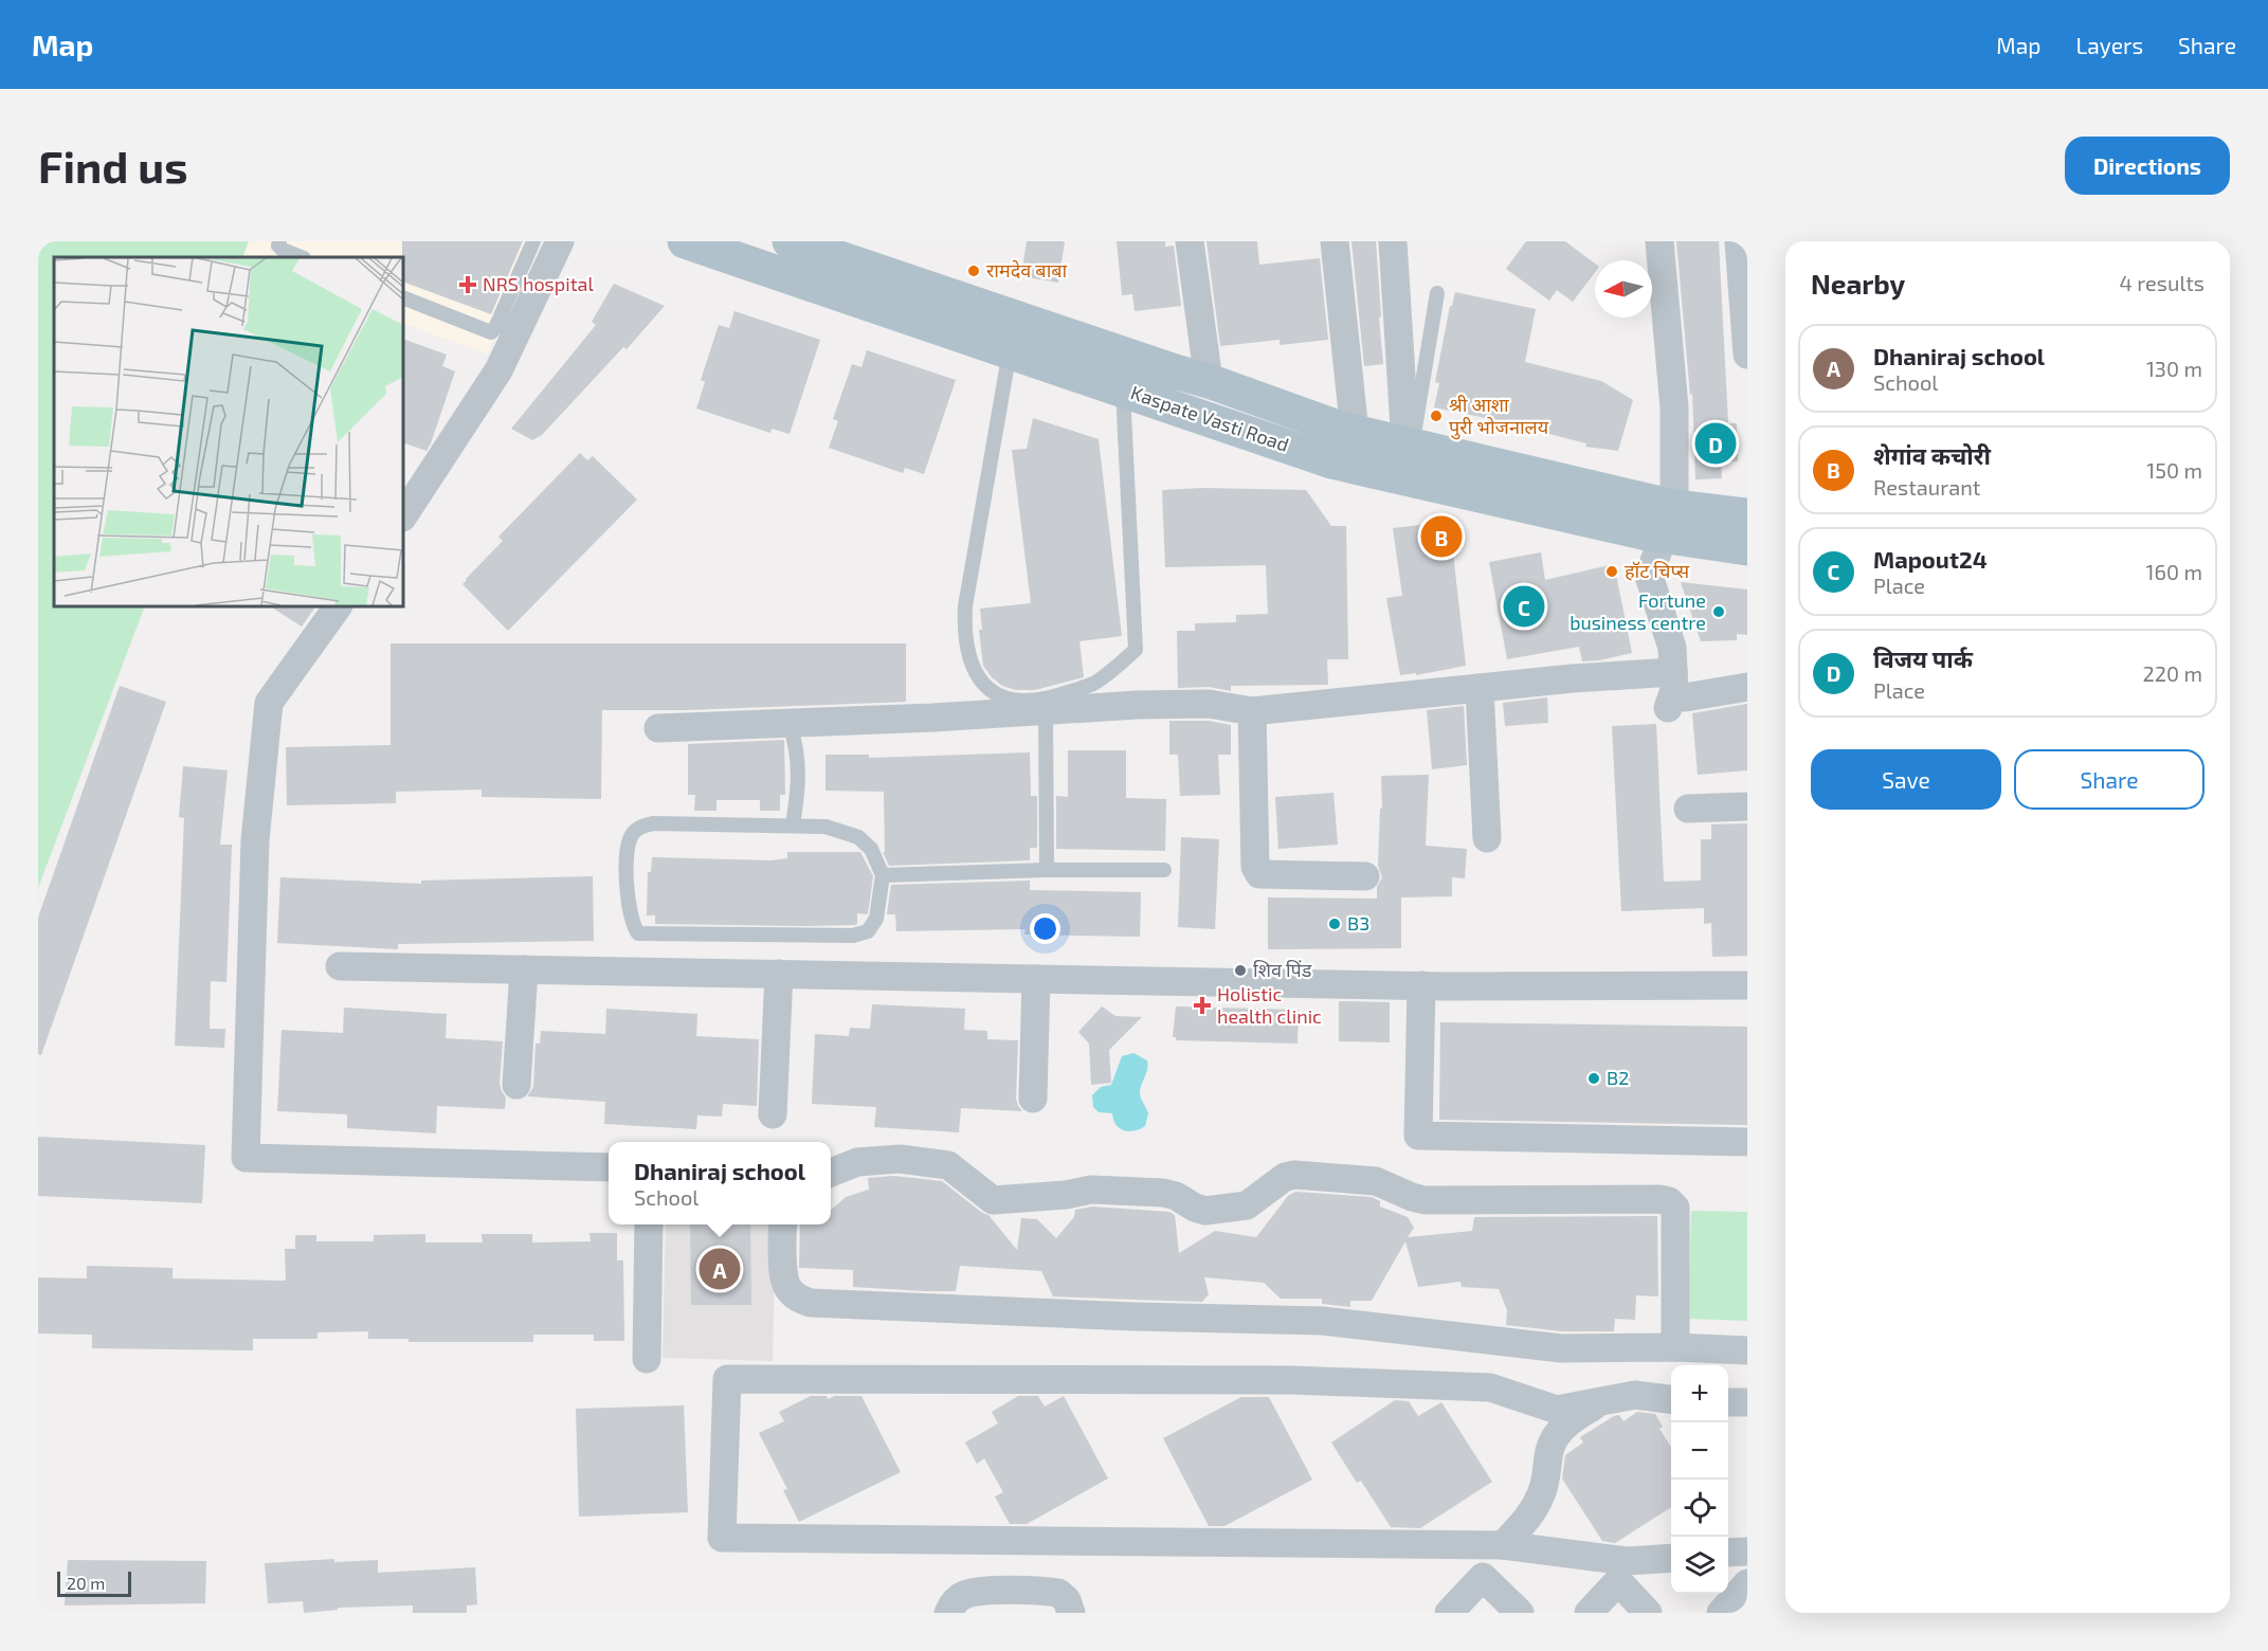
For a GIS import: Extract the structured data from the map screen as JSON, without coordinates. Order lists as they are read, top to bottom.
{
  "streets": {
    "main road": ["Kaspate Vasti Road"]
  },
  "places": {
    "other": [
      "रामदेव बाबा",
      "श्री आशा पुरी भोजनालय",
      "हॉट चिप्स",
      "Fortune business centre",
      "B3",
      "शिव पिंड",
      "B2"
    ],
    "health": ["NRS hospital", "Holistic health clinic"]
  },
  "scale_bar": "20 m",
  "north": "left",
  "page": {
    "header": "Map",
    "nav": ["Map", "Layers", "Share"],
    "buttons": [
      "Directions",
      ["Save", "Share"]
    ],
    "title": "Find us",
    "heading": ["Nearby", "4 results"],
    "list": [
      {
        "mark": "A",
        "name": "Dhaniraj school",
        "note": "School",
        "value": "130 m"
      },
      {
        "mark": "B",
        "name": "शेगांव कचोरी",
        "note": "Restaurant",
        "value": "150 m"
      },
      {
        "mark": "C",
        "name": "Mapout24",
        "note": "Place",
        "value": "160 m"
      },
      {
        "mark": "D",
        "name": "विजय पार्क",
        "note": "Place",
        "value": "220 m"
      }
    ],
    "pins": [
      "D",
      "B",
      "C",
      "A"
    ],
    "popup": ["Dhaniraj school", "School"],
    "map_buttons": ["+", "−"],
    "scale": "20 m"
  }
}
